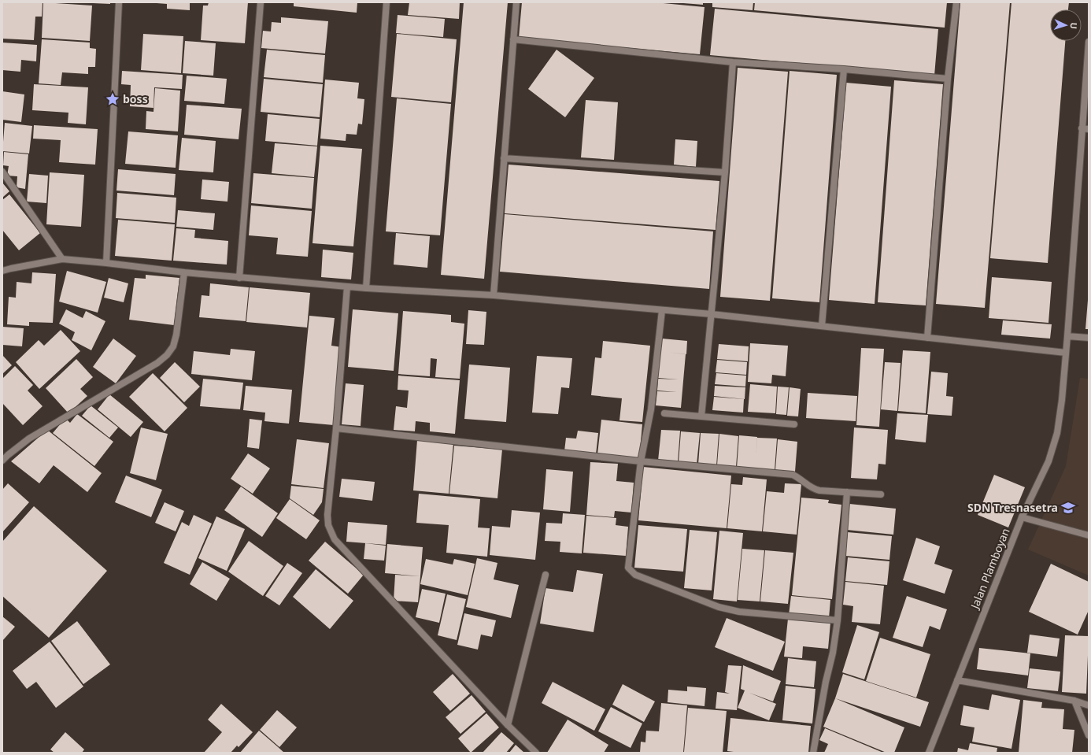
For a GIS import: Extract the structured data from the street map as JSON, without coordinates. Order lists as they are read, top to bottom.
{
  "streets": {
    "street": ["Jalan Plamboyan"]
  },
  "places": {
    "place": ["boss"],
    "school or university": ["SDN Tresnasetra"]
  },
  "north": "right"
}
